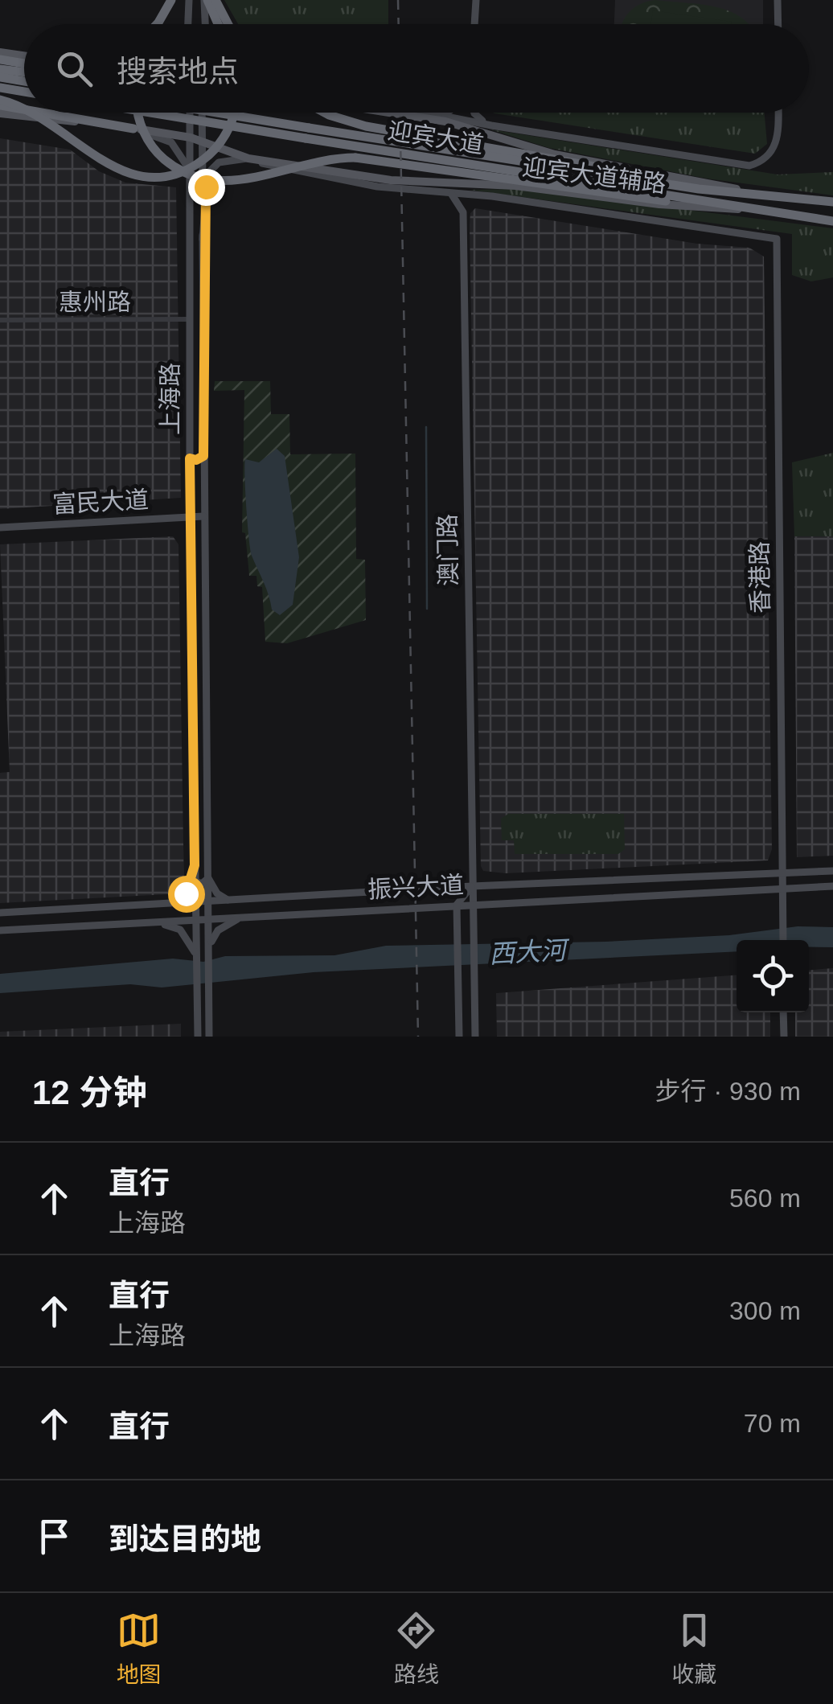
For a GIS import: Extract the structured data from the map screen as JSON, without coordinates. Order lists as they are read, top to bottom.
{
  "streets": {
    "highway": ["迎宾大道"],
    "main road": [
      "迎宾大道辅路",
      "上海路",
      "富民大道",
      "澳门路",
      "香港路",
      "振兴大道"
    ],
    "street": ["惠州路"]
  },
  "crossings": [
    ["迎宾大道", "迎宾大道辅路"],
    ["迎宾大道辅路", "上海路"],
    ["惠州路", "上海路"],
    ["上海路", "富民大道"],
    ["上海路", "振兴大道"],
    ["澳门路", "振兴大道"],
    ["香港路", "振兴大道"]
  ],
  "water": ["西大河"],
  "page": {
    "search": "搜索地点",
    "heading": ["12 分钟", "步行 · 930 m"],
    "list": [
      ["直行", "上海路", "560 m"],
      ["直行", "上海路", "300 m"],
      ["直行", "70 m"],
      "到达目的地"
    ],
    "nav": ["地图", "路线", "收藏"]
  }
}
